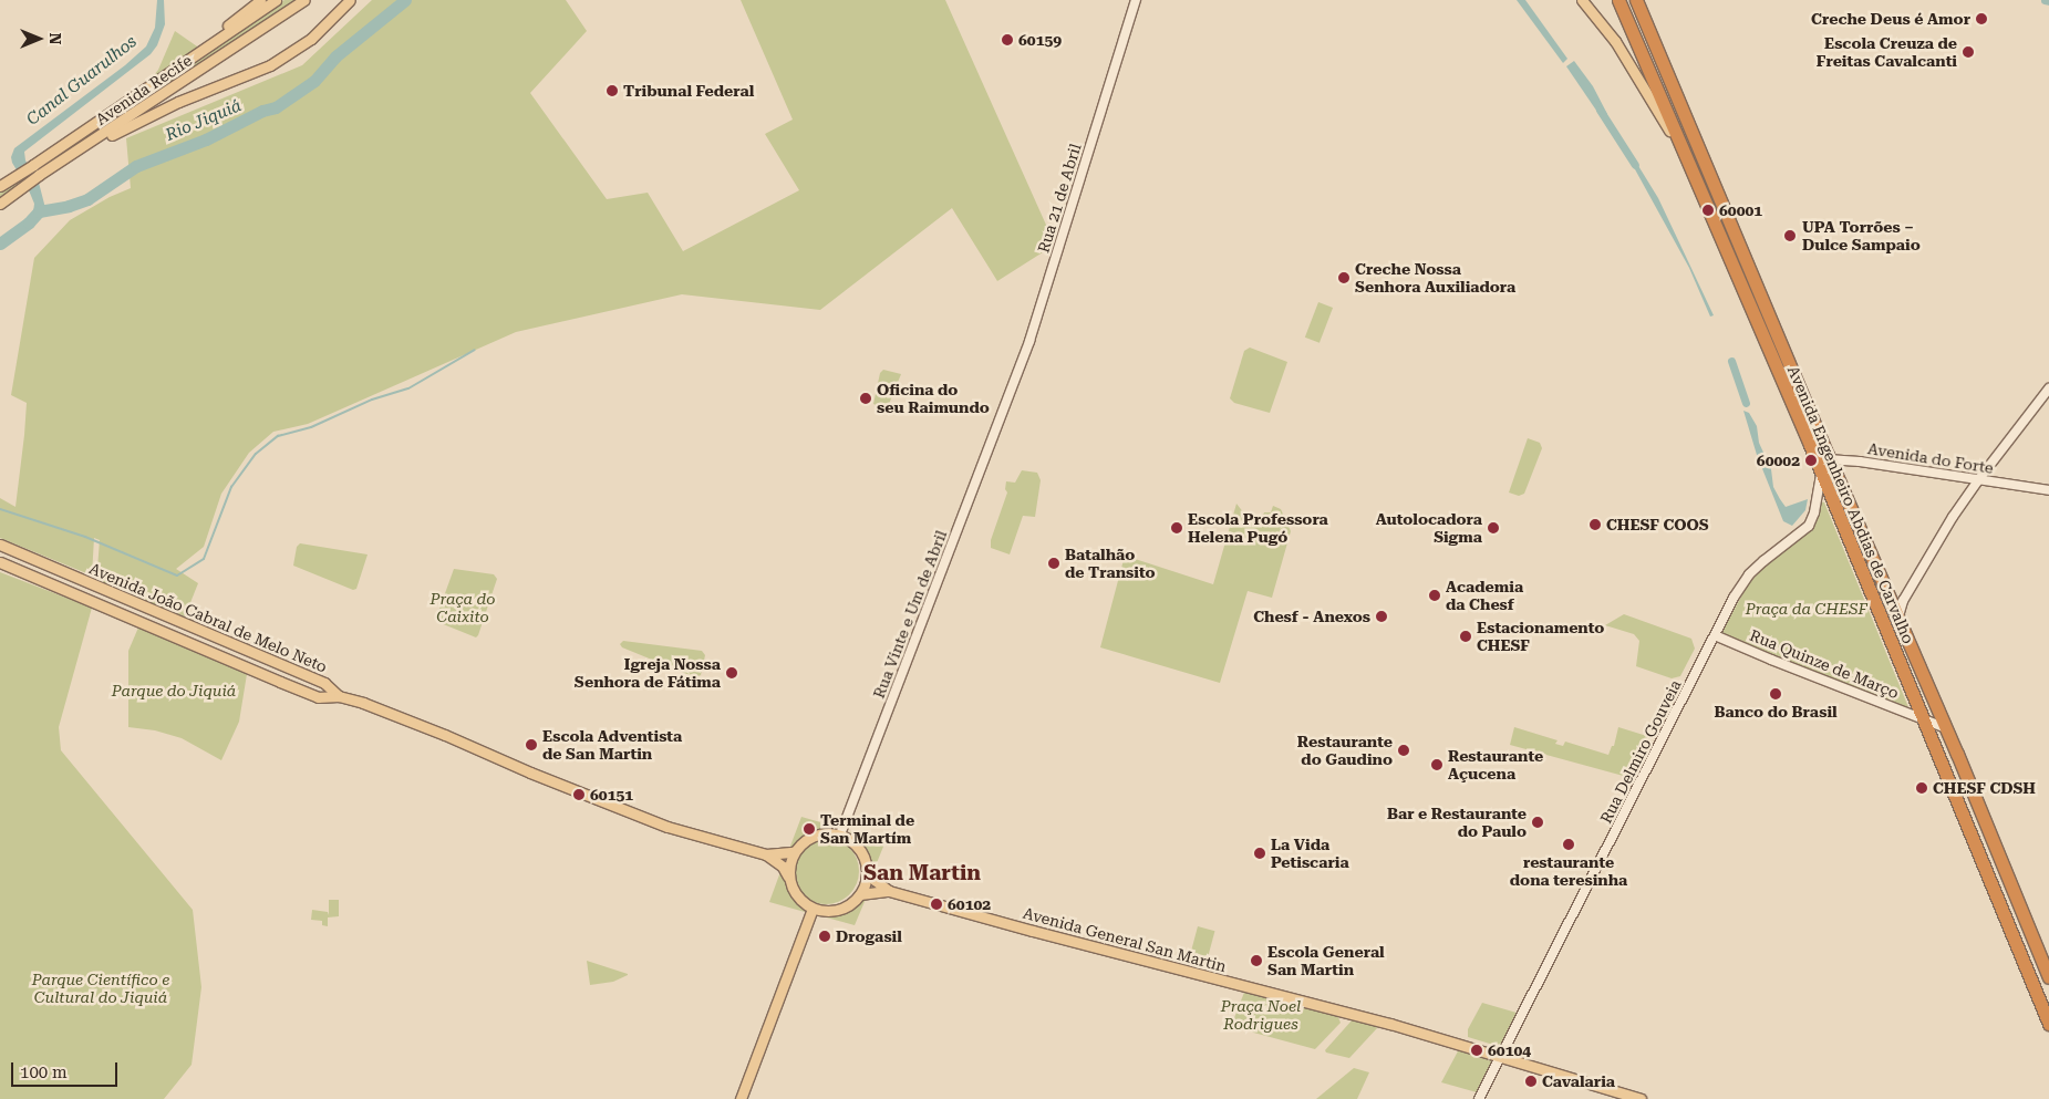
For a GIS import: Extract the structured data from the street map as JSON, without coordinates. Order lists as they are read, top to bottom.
{
  "streets": {
    "highway": ["Avenida Engenheiro Abdias de Carvalho"],
    "main road": ["Avenida Recife", "Avenida João Cabral de Melo Neto", "Avenida General San Martin"],
    "street": [
      "Rua 21 de Abril",
      "Avenida do Forte",
      "Rua Vinte e Um de Abril",
      "Rua Quinze de Março",
      "Rua Delmiro Gouveia"
    ]
  },
  "crossings": [
    ["Rua 21 de Abril", "Rua Vinte e Um de Abril"],
    ["Avenida do Forte", "Avenida Engenheiro Abdias de Carvalho"],
    ["Avenida Engenheiro Abdias de Carvalho", "Rua Quinze de Março"],
    ["Avenida Engenheiro Abdias de Carvalho", "Rua Delmiro Gouveia"],
    ["Rua Vinte e Um de Abril", "Avenida General San Martin"],
    ["Rua Quinze de Março", "Rua Delmiro Gouveia"],
    ["Rua Delmiro Gouveia", "Avenida General San Martin"]
  ],
  "districts": ["San Martin"],
  "water": ["Canal Guarulhos", "Rio Jiquiá"],
  "parks": [
    "Praça do Caixito",
    "Praça da CHESF",
    "Parque do Jiquiá",
    "Parque Científico e Cultural do Jiquiá",
    "Praça Noel Rodrigues"
  ],
  "places": [
    "Creche Deus é Amor",
    "60159",
    "Escola Creuza de Freitas Cavalcanti",
    "Tribunal Federal",
    "60001",
    "UPA Torrões – Dulce Sampaio",
    "Creche Nossa Senhora Auxiliadora",
    "Oficina do seu Raimundo",
    "60002",
    "CHESF COOS",
    "Escola Professora Helena Pugó",
    "Autolocadora Sigma",
    "Batalhão de Transito",
    "Academia da Chesf",
    "Chesf - Anexos",
    "Estacionamento CHESF",
    "Igreja Nossa Senhora de Fátima",
    "Banco do Brasil",
    "Escola Adventista de San Martin",
    "Restaurante do Gaudino",
    "Restaurante Açucena",
    "CHESF CDSH",
    "60151",
    "Bar e Restaurante do Paulo",
    "Terminal de San Martím",
    "restaurante dona teresinha",
    "La Vida Petiscaria",
    "60102",
    "Drogasil",
    "Escola General San Martin",
    "60104",
    "Cavalaria"
  ],
  "scale_bar": "100 m",
  "north": "right"
}
